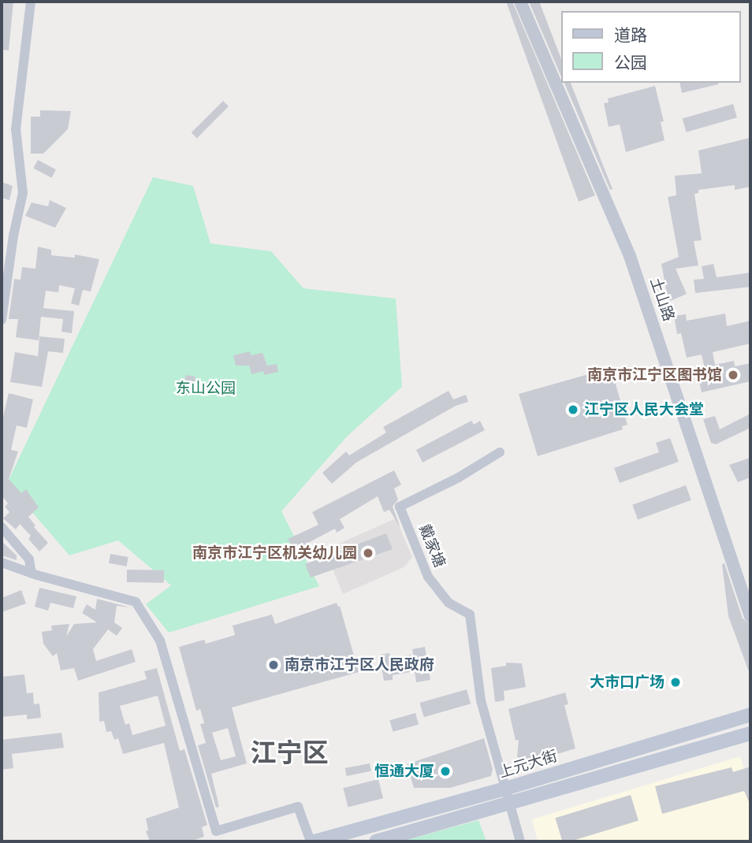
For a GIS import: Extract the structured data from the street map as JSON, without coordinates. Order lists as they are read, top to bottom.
{
  "streets": {
    "main road": ["上元大街"],
    "street": ["土山路", "戴家塘"]
  },
  "crossings": [
    ["戴家塘", "上元大街"]
  ],
  "districts": ["江宁区"],
  "parks": ["东山公园"],
  "places": [
    "南京市江宁区图书馆",
    "江宁区人民大会堂",
    "南京市江宁区机关幼儿园",
    "南京市江宁区人民政府",
    "大市口广场",
    "恒通大厦"
  ],
  "legend": ["道路", "公园"]
}
